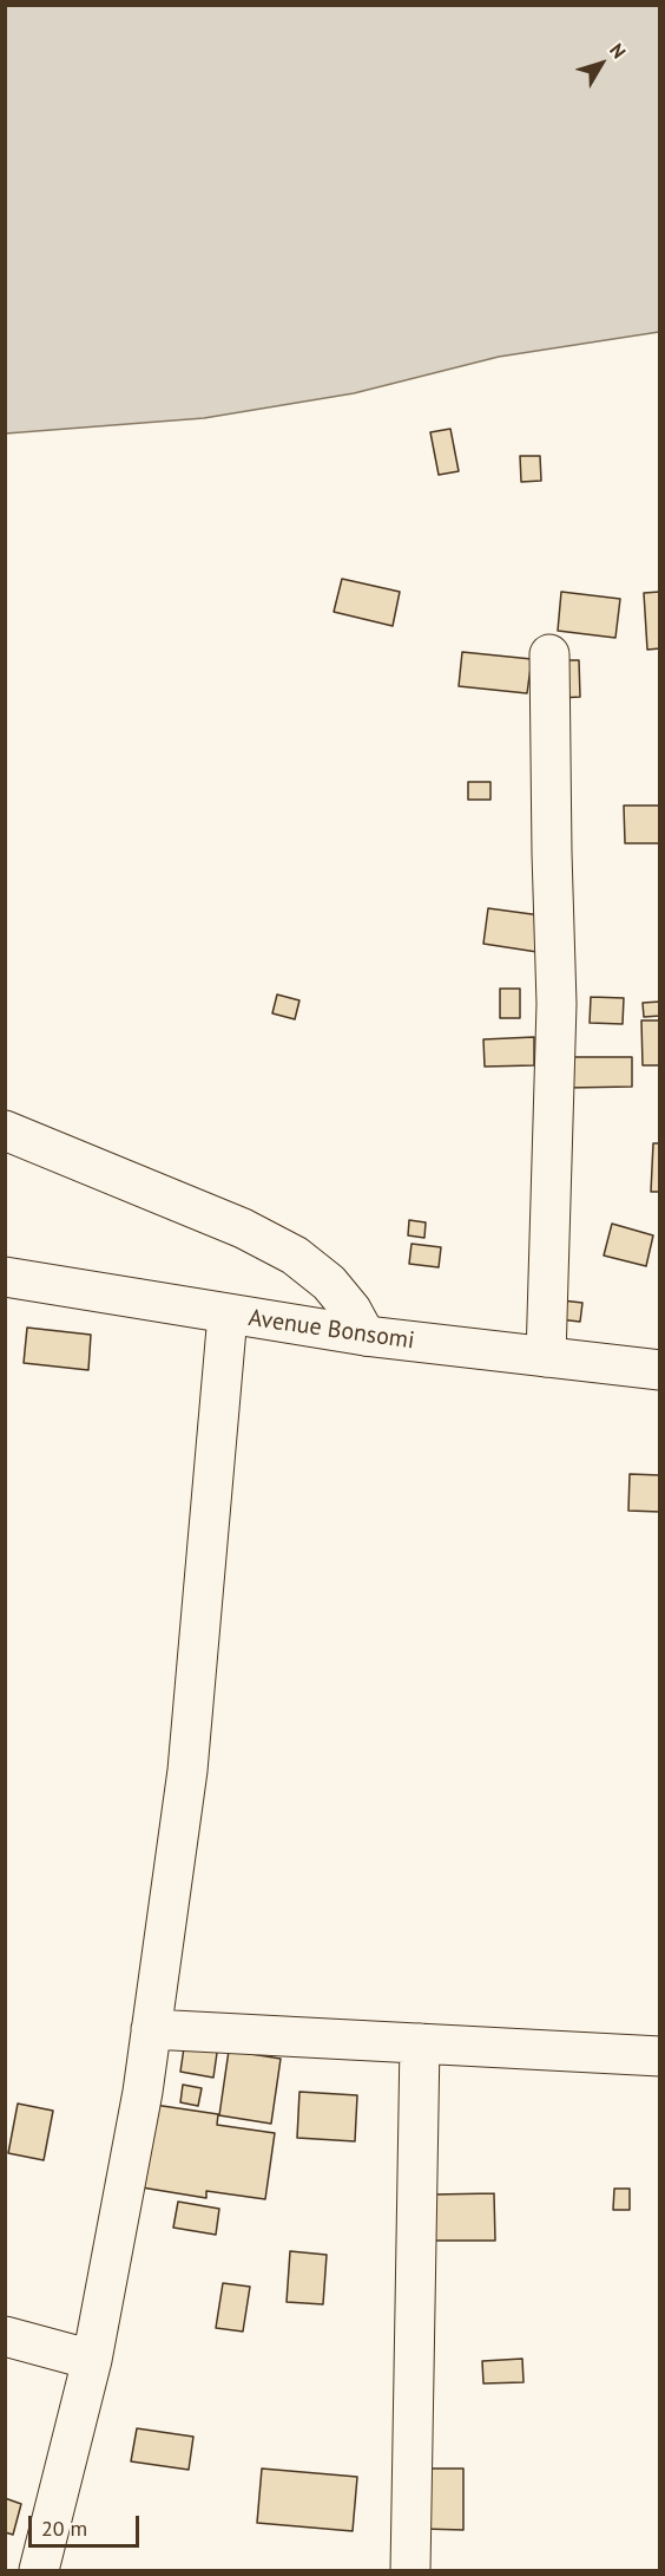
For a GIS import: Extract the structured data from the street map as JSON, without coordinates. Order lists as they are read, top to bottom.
{
  "streets": {
    "street": ["Avenue Bonsomi"]
  },
  "scale_bar": "20 m",
  "north": "top right"
}
